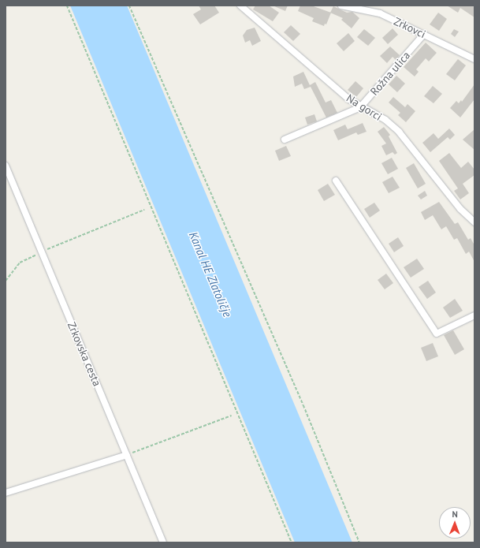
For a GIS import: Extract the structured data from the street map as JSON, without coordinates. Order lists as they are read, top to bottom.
{
  "streets": {
    "street": [
      "Zrkovci",
      "Rožna ulica",
      "Na gorci",
      "Zrkovska cesta"
    ]
  },
  "crossings": [
    ["Zrkovci", "Rožna ulica"],
    ["Rožna ulica", "Na gorci"]
  ],
  "water": ["Kanal HE Zlatoličje"],
  "north": "top"
}
